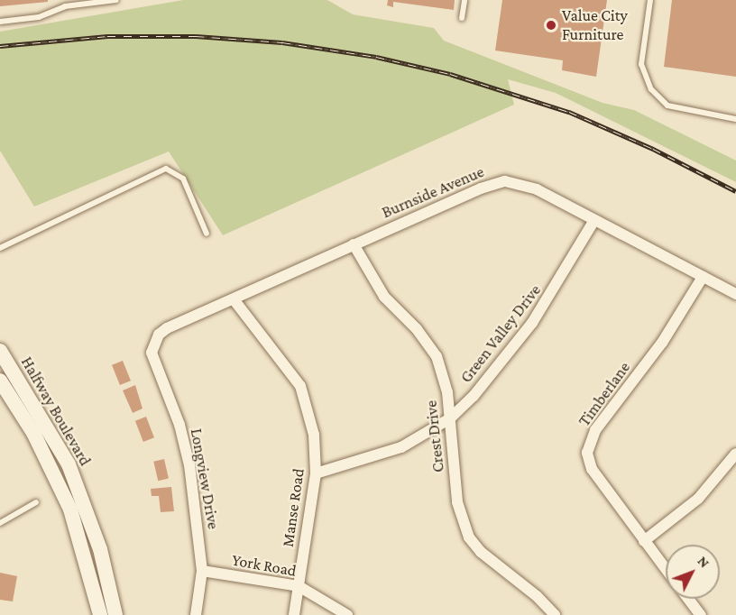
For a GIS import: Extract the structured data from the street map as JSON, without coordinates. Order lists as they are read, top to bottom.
{
  "streets": {
    "main road": ["Halfway Boulevard"],
    "street": [
      "Burnside Avenue",
      "Green Valley Drive",
      "Timberlane",
      "Crest Drive",
      "Longview Drive",
      "Manse Road",
      "York Road"
    ]
  },
  "crossings": [
    ["Burnside Avenue", "Green Valley Drive"],
    ["Burnside Avenue", "Timberlane"],
    ["Burnside Avenue", "Crest Drive"],
    ["Burnside Avenue", "Longview Drive"],
    ["Burnside Avenue", "Manse Road"],
    ["Green Valley Drive", "Crest Drive"],
    ["Green Valley Drive", "Manse Road"],
    ["Longview Drive", "York Road"],
    ["Manse Road", "York Road"]
  ],
  "places": ["Value City Furniture"],
  "north": "top right"
}
